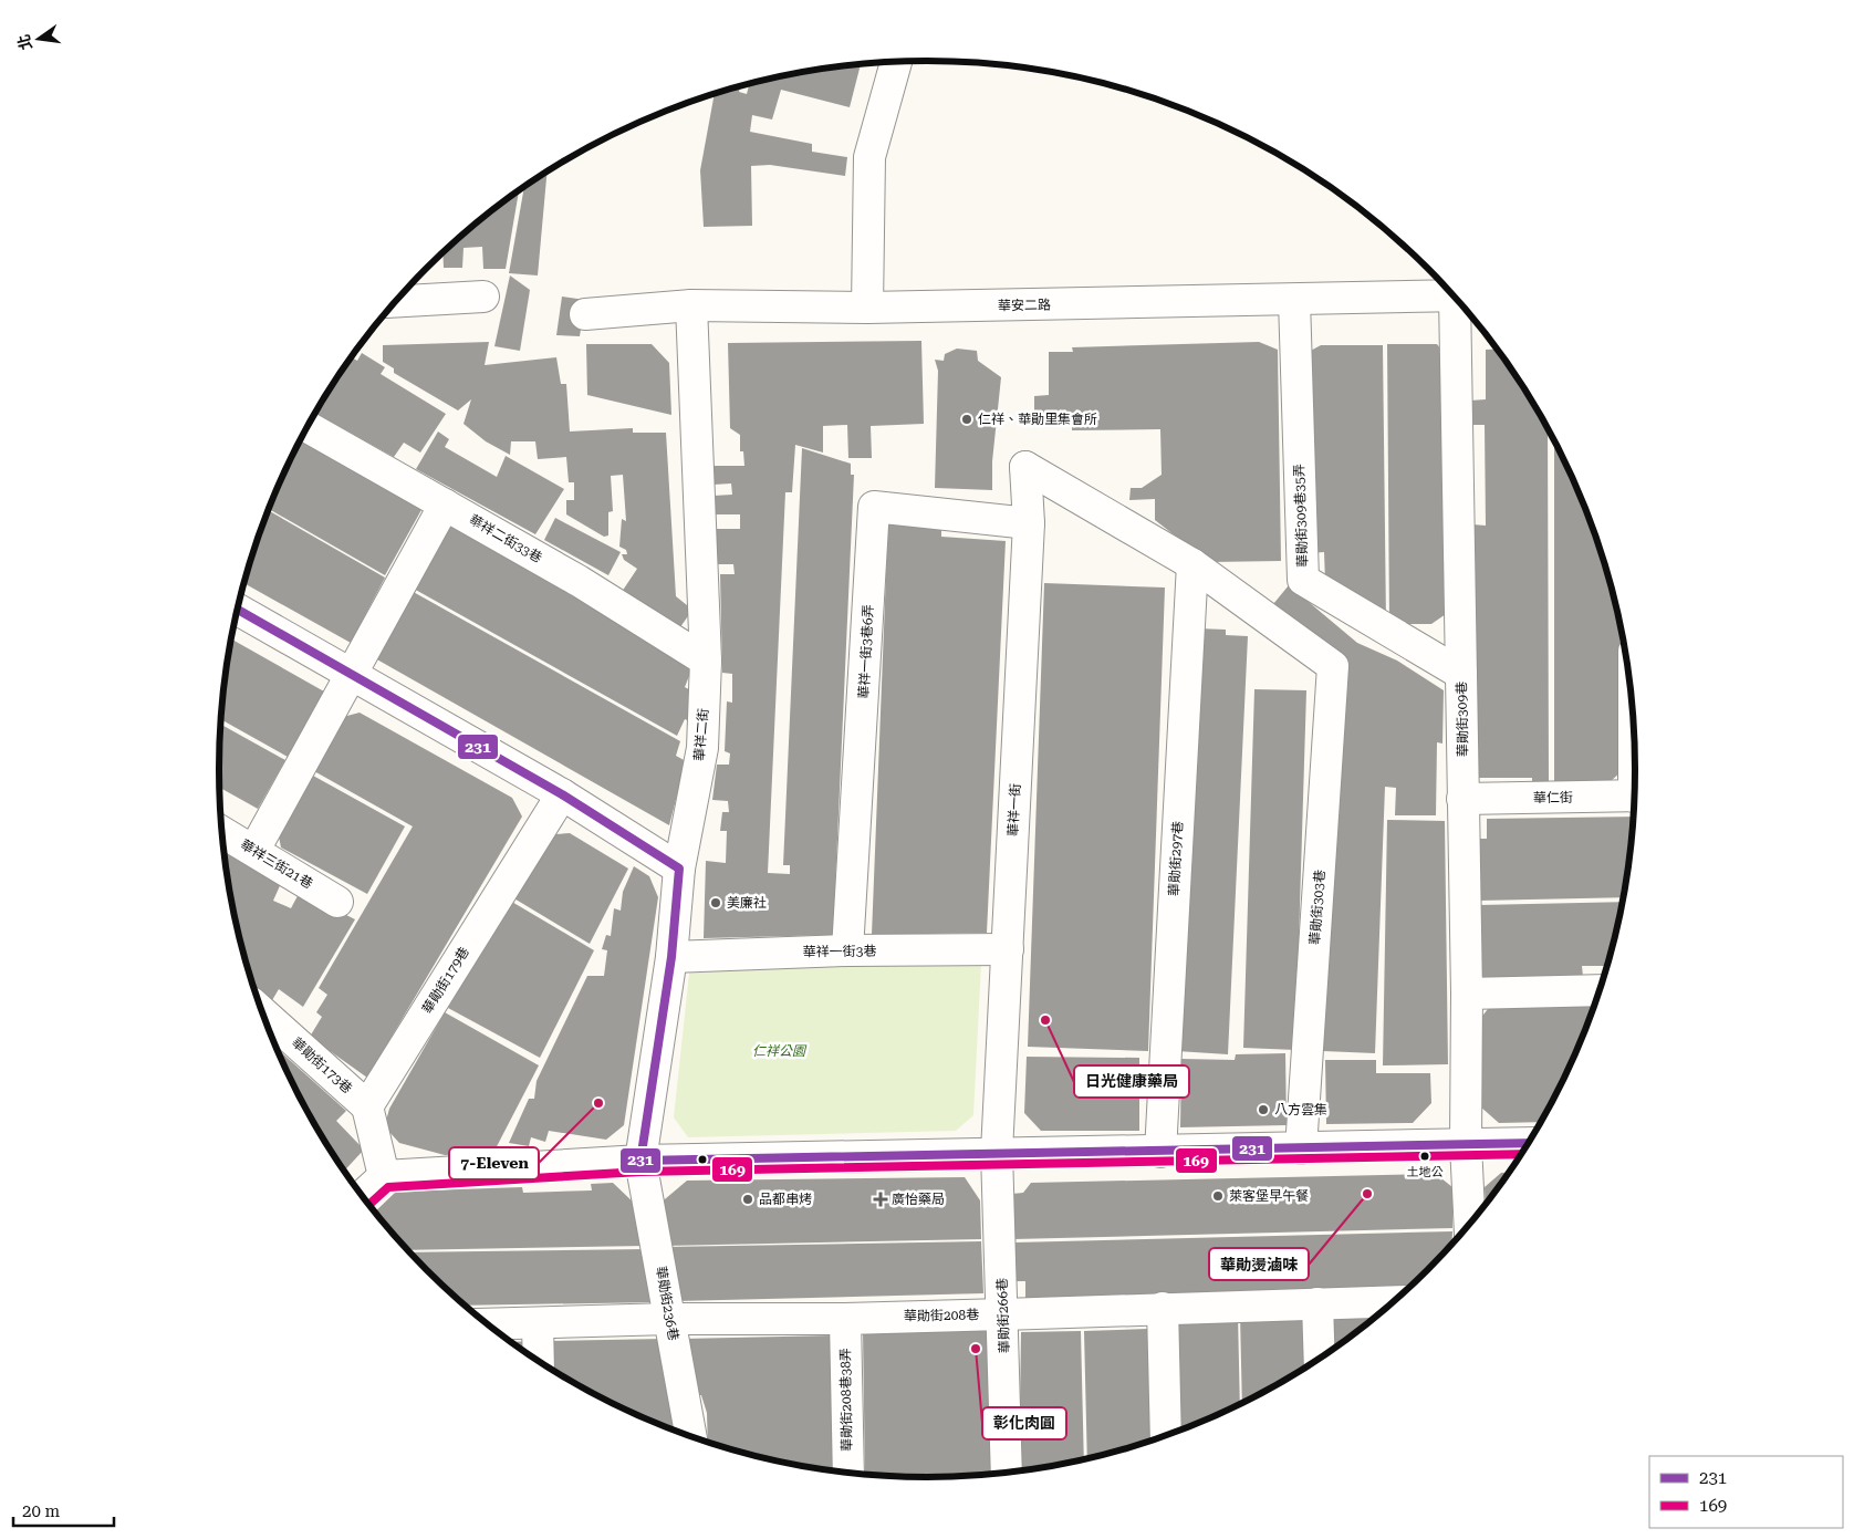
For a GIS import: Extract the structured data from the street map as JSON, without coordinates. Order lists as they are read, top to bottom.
{
  "streets": {
    "street": [
      "華安二路",
      "華勛街309巷35弄",
      "華祥二街33巷",
      "華祥一街3巷6弄",
      "華勛街309巷",
      "華祥二街",
      "華仁街",
      "華祥一街",
      "華勛街297巷",
      "華祥三街21巷",
      "華勛街303巷",
      "華祥一街3巷",
      "華勛街179巷",
      "華勛街173巷",
      "華勛街236巷",
      "華勛街208巷",
      "華勛街266巷",
      "華勛街208巷38弄"
    ]
  },
  "crossings": [
    ["華安二路", "華勛街309巷35弄"],
    ["華安二路", "華祥二街"],
    ["華勛街309巷35弄", "華勛街309巷"],
    ["華祥二街33巷", "華祥二街"],
    ["華祥一街3巷6弄", "華祥一街"],
    ["華祥一街3巷6弄", "華祥一街3巷"],
    ["華勛街309巷", "華仁街"],
    ["華祥二街", "華祥一街3巷"],
    ["華祥二街", "華勛街236巷"],
    ["華祥一街", "華勛街297巷"],
    ["華祥一街", "華勛街303巷"],
    ["華祥一街", "華祥一街3巷"],
    ["華祥一街", "華勛街266巷"],
    ["華勛街297巷", "華勛街303巷"],
    ["華勛街179巷", "華勛街173巷"],
    ["華勛街236巷", "華勛街208巷"],
    ["華勛街208巷", "華勛街266巷"],
    ["華勛街208巷", "華勛街208巷38弄"]
  ],
  "parks": ["仁祥公園"],
  "places": {
    "other": [
      "仁祥、華勛里集會所",
      "美廉社",
      "日光健康藥局",
      "7-Eleven",
      "八方雲集",
      "土地公",
      "華勛燙滷味",
      "萊客堡早午餐",
      "品都串烤",
      "彰化肉圓"
    ],
    "health": ["廣怡藥局"]
  },
  "lines": ["transit line 231", "transit line 169"],
  "legend": ["231", "169"],
  "scale_bar": "20 m",
  "north": "left"
}
